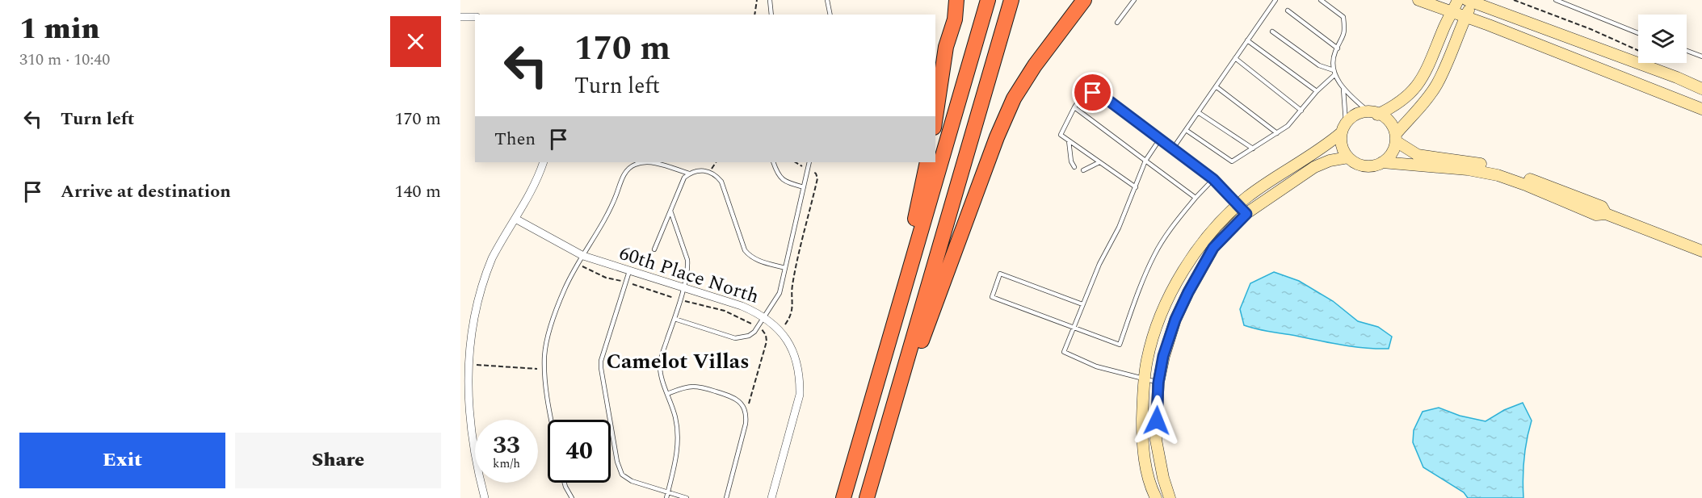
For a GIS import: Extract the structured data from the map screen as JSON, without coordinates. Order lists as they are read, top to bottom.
{
  "streets": {
    "street": ["60th Place North"]
  },
  "districts": ["Camelot Villas"],
  "page": {
    "heading": ["1 min", "310 m · 10:40"],
    "turn": ["170 m", "Turn left"],
    "list": [
      {
        "name": "Turn left",
        "value": "170 m"
      },
      {
        "name": "Arrive at destination",
        "value": "140 m"
      }
    ],
    "then": "Then",
    "speed": "33 km/h",
    "limit": "40",
    "buttons": ["Exit", "Share"]
  }
}
